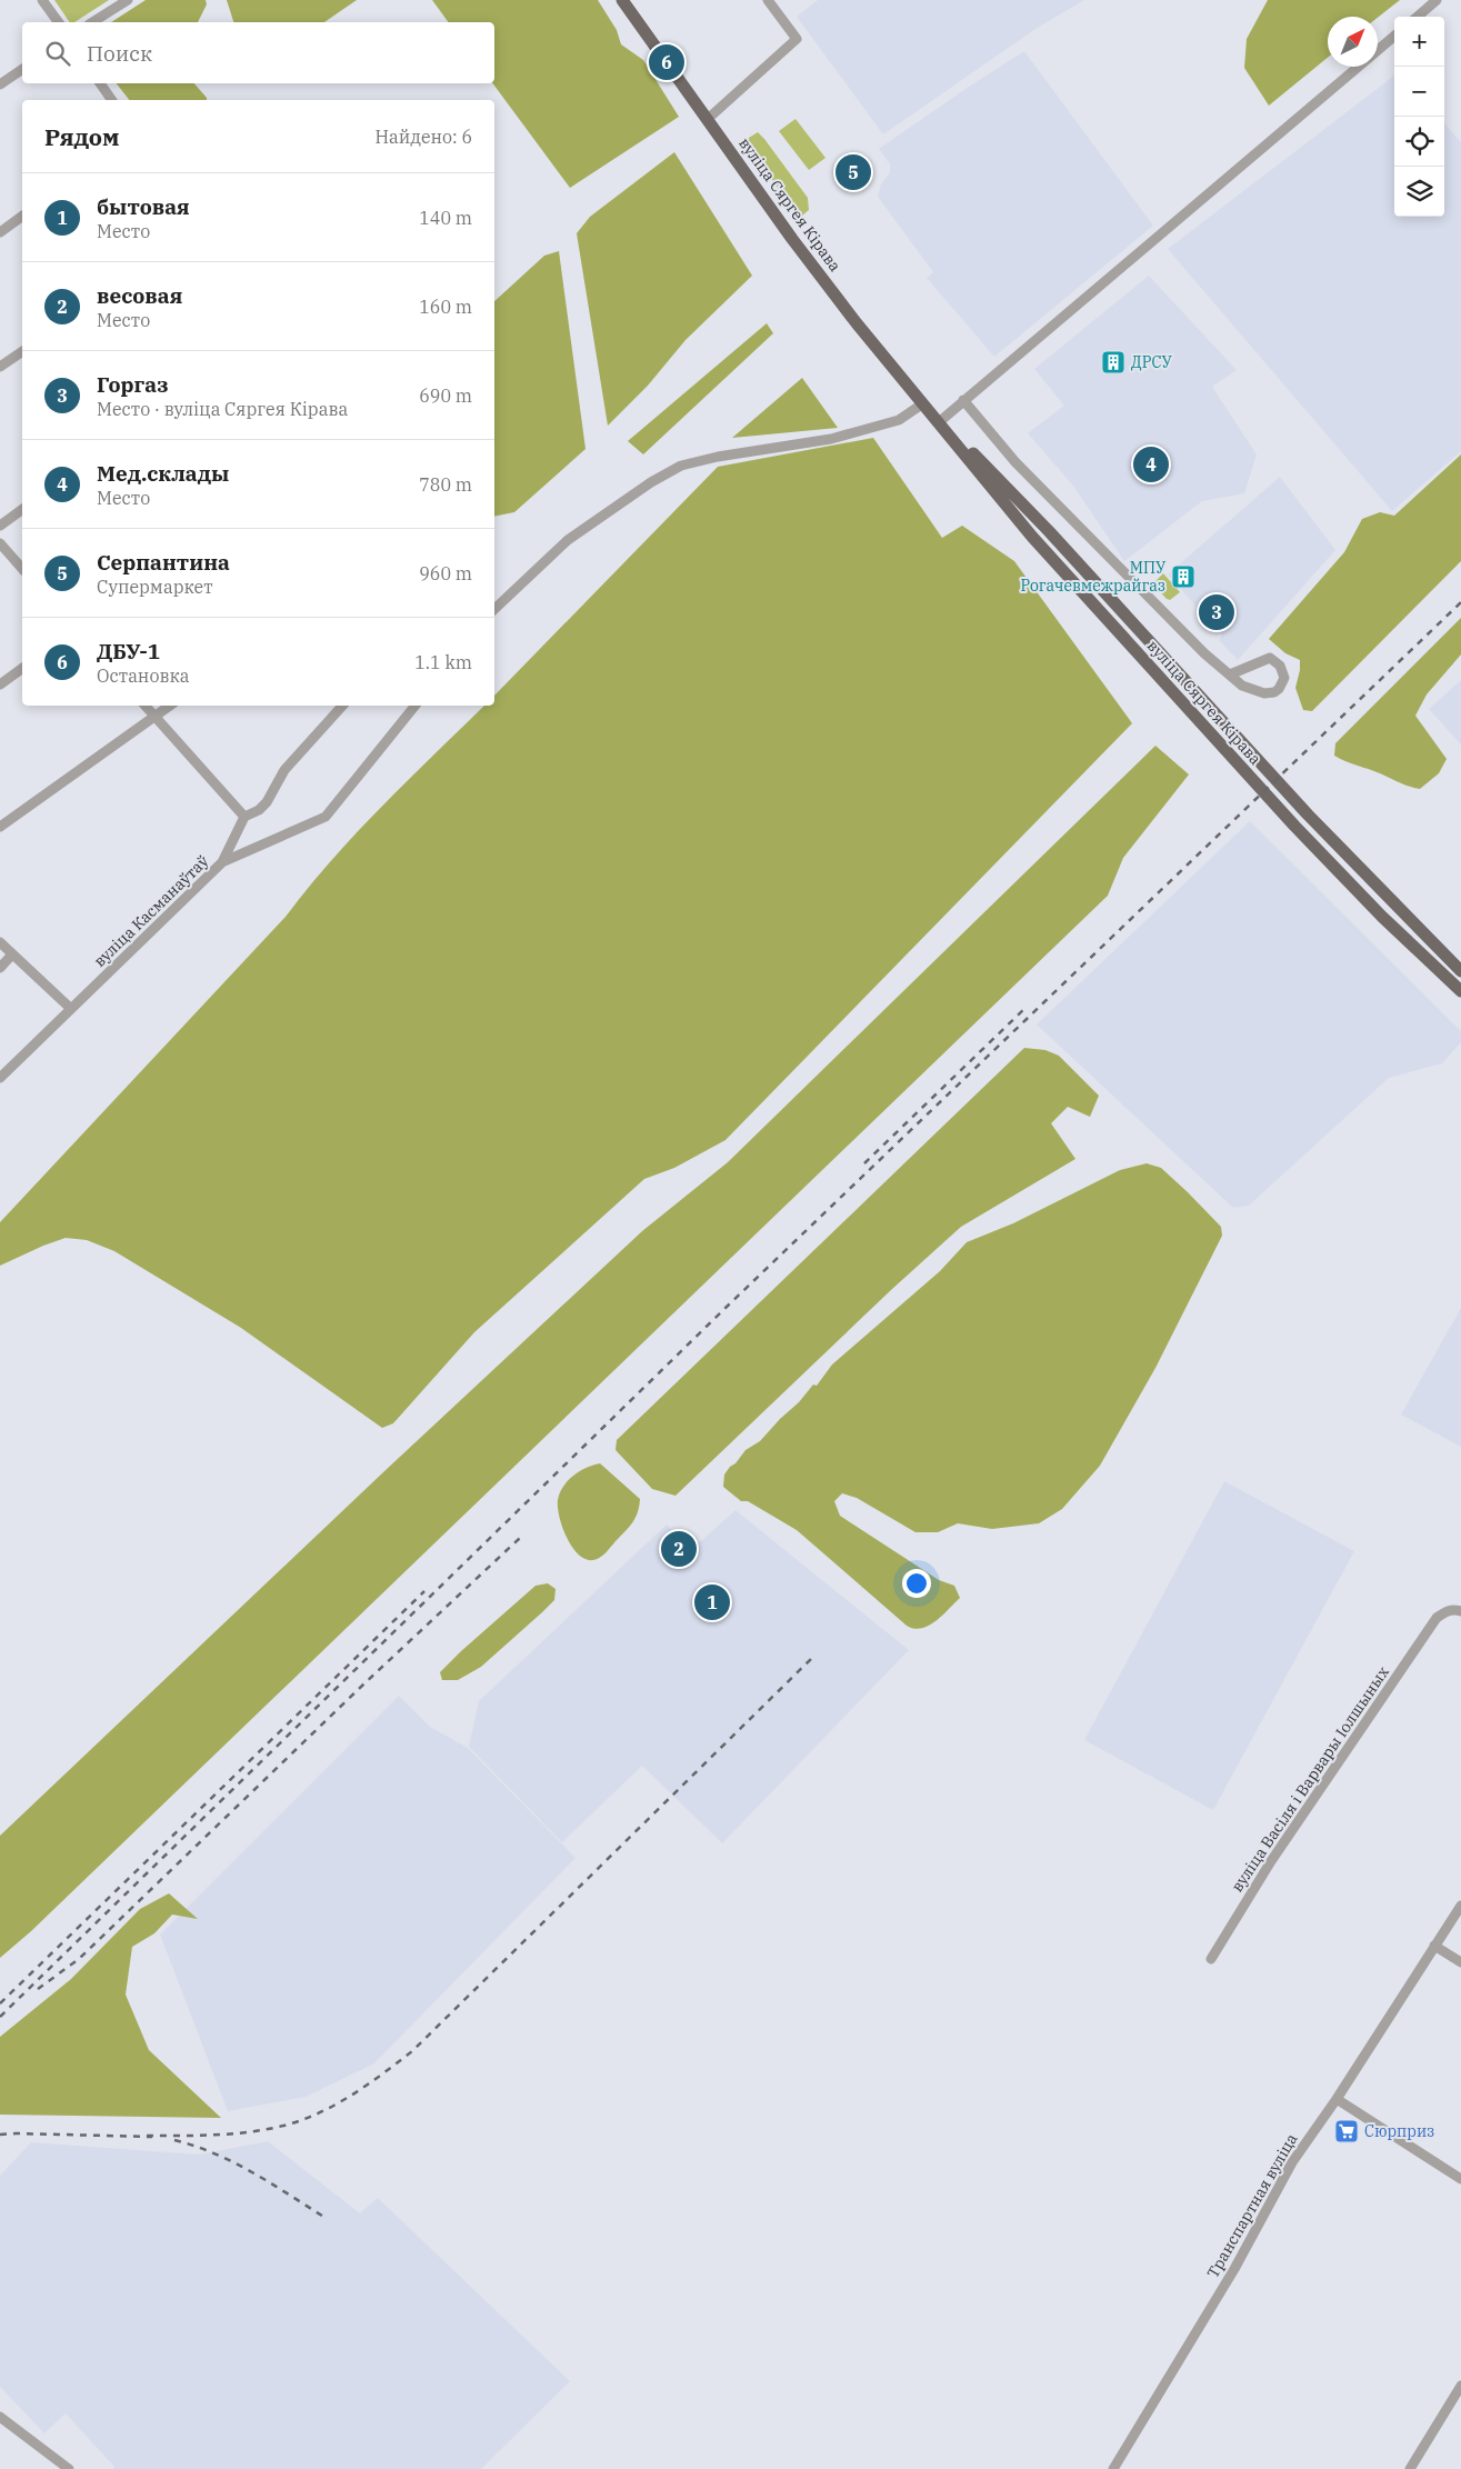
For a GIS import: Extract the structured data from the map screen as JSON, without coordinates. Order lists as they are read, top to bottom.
{
  "streets": {
    "main road": ["вуліца Сяргея Кірава"],
    "street": ["вуліца Касманаўтаў", "вуліца Васіля і Варвары Іолшыных", "Транспартная вуліца"]
  },
  "places": {
    "building": ["ДРСУ", "МПУ Рогачевмежрайгаз"],
    "supermarket": ["Сюрприз"]
  },
  "north": "top right",
  "page": {
    "map_buttons": ["+", "−"],
    "search": "Поиск",
    "pins": [
      "6",
      "5",
      "4",
      "3",
      "2",
      "1"
    ],
    "heading": ["Рядом", "Найдено: 6"],
    "list": [
      {
        "mark": "1",
        "name": "бытовая",
        "note": "Место",
        "value": "140 m"
      },
      {
        "mark": "2",
        "name": "весовая",
        "note": "Место",
        "value": "160 m"
      },
      {
        "mark": "3",
        "name": "Горгаз",
        "note": "Место · вуліца Сяргея Кірава",
        "value": "690 m"
      },
      {
        "mark": "4",
        "name": "Мед.склады",
        "note": "Место",
        "value": "780 m"
      },
      {
        "mark": "5",
        "name": "Серпантина",
        "note": "Супермаркет",
        "value": "960 m"
      },
      {
        "mark": "6",
        "name": "ДБУ-1",
        "note": "Остановка",
        "value": "1.1 km"
      }
    ]
  }
}
